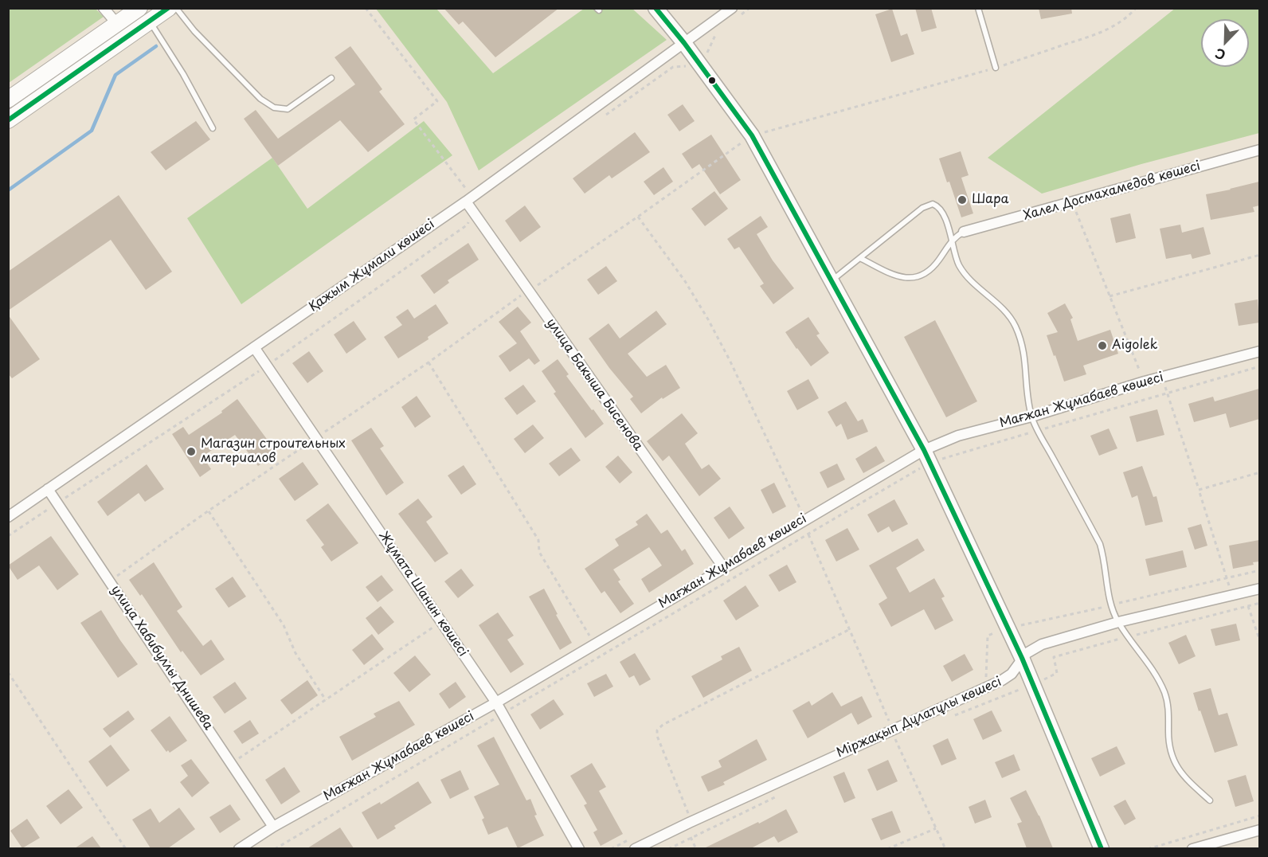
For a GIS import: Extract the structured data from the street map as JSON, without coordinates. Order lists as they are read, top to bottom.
{
  "streets": {
    "street": [
      "Халел Досмахамедов көшесі",
      "Қажым Жұмали көшесі",
      "улица Бакыша Бисенова",
      "Мағжан Жұмабаев көшесі",
      "Жұмата Шанин көшесі",
      "улица Хабибуллы Днишева",
      "Міржақып Дұлатұлы көшесі"
    ]
  },
  "crossings": [
    ["Қажым Жұмали көшесі", "улица Бакыша Бисенова"],
    ["Қажым Жұмали көшесі", "Жұмата Шанин көшесі"],
    ["Қажым Жұмали көшесі", "улица Хабибуллы Днишева"],
    ["улица Бакыша Бисенова", "Мағжан Жұмабаев көшесі"],
    ["Мағжан Жұмабаев көшесі", "Жұмата Шанин көшесі"],
    ["Мағжан Жұмабаев көшесі", "улица Хабибуллы Днишева"]
  ],
  "places": ["Шара", "Aigolek", "Магазин строительных материалов"],
  "north": "bottom left"
}
